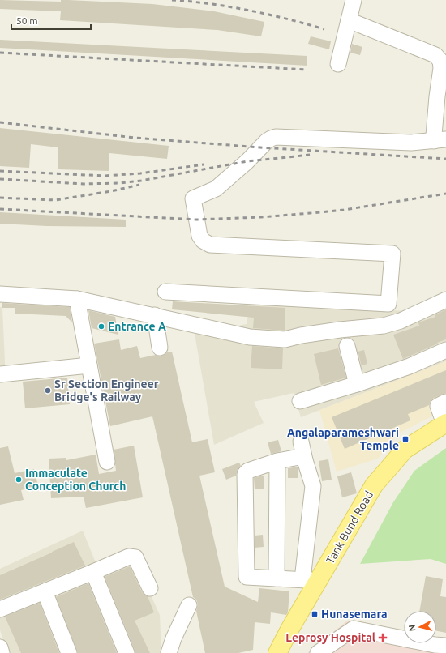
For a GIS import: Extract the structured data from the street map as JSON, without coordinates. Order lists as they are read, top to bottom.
{
  "streets": {
    "main road": ["Tank Bund Road"]
  },
  "places": {
    "other": ["Entrance A", "Sr Section Engineer Bridge's Railway", "Immaculate Conception Church"],
    "transit": ["Angalaparameshwari Temple", "Hunasemara"],
    "health": ["Leprosy Hospital"]
  },
  "scale_bar": "50 m",
  "north": "left"
}
